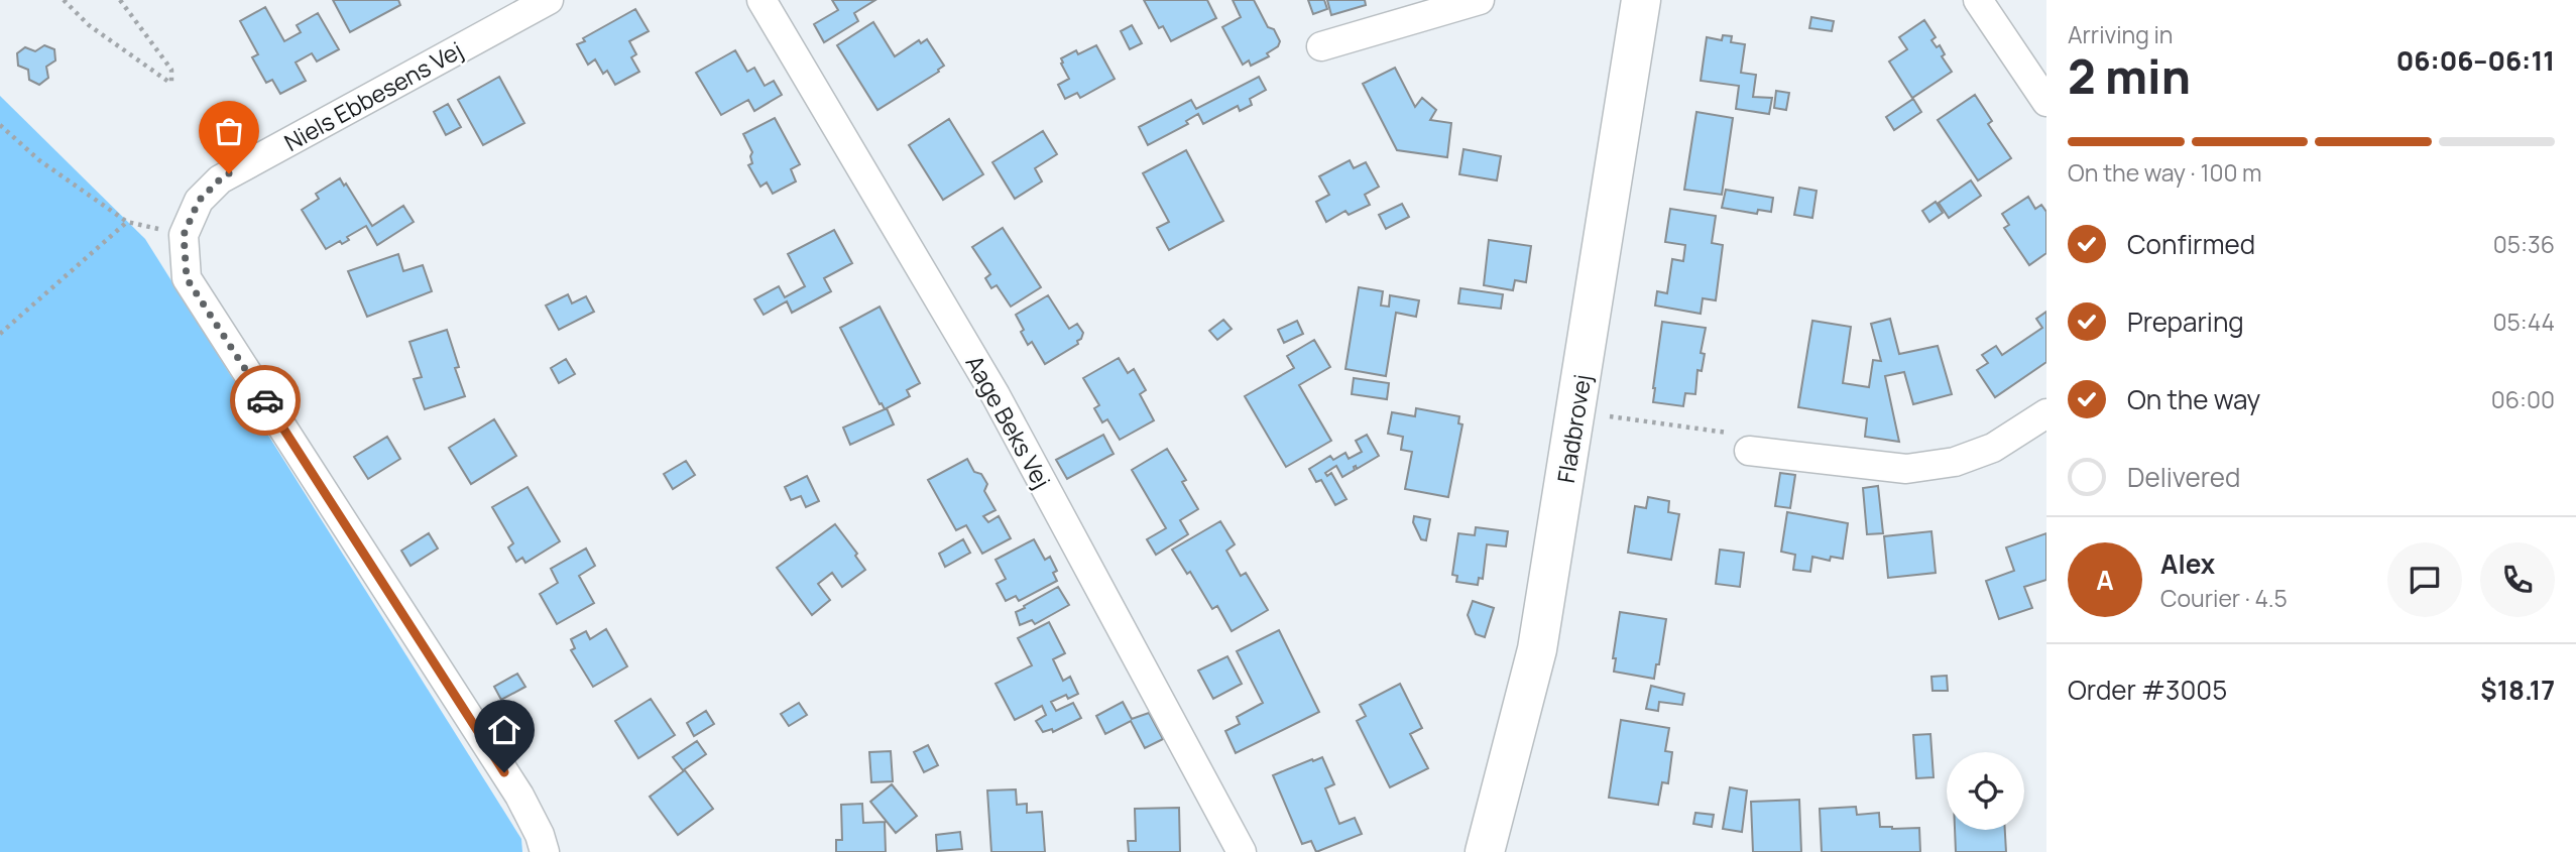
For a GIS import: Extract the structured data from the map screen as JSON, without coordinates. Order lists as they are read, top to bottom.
{
  "streets": {
    "main road": ["Fladbrovej"],
    "street": ["Niels Ebbesens Vej", "Aage Beks Vej"]
  },
  "page": {
    "heading": ["2 min", "Arriving in", "06:06–06:11"],
    "panel": [
      "Alex",
      "Courier · 4.5",
      "Order #3005",
      "$18.17"
    ],
    "bar": "On the way · 100 m",
    "list": [
      ["Confirmed", "05:36"],
      ["Preparing", "05:44"],
      ["On the way", "06:00"],
      "Delivered"
    ],
    "round": "A"
  }
}
